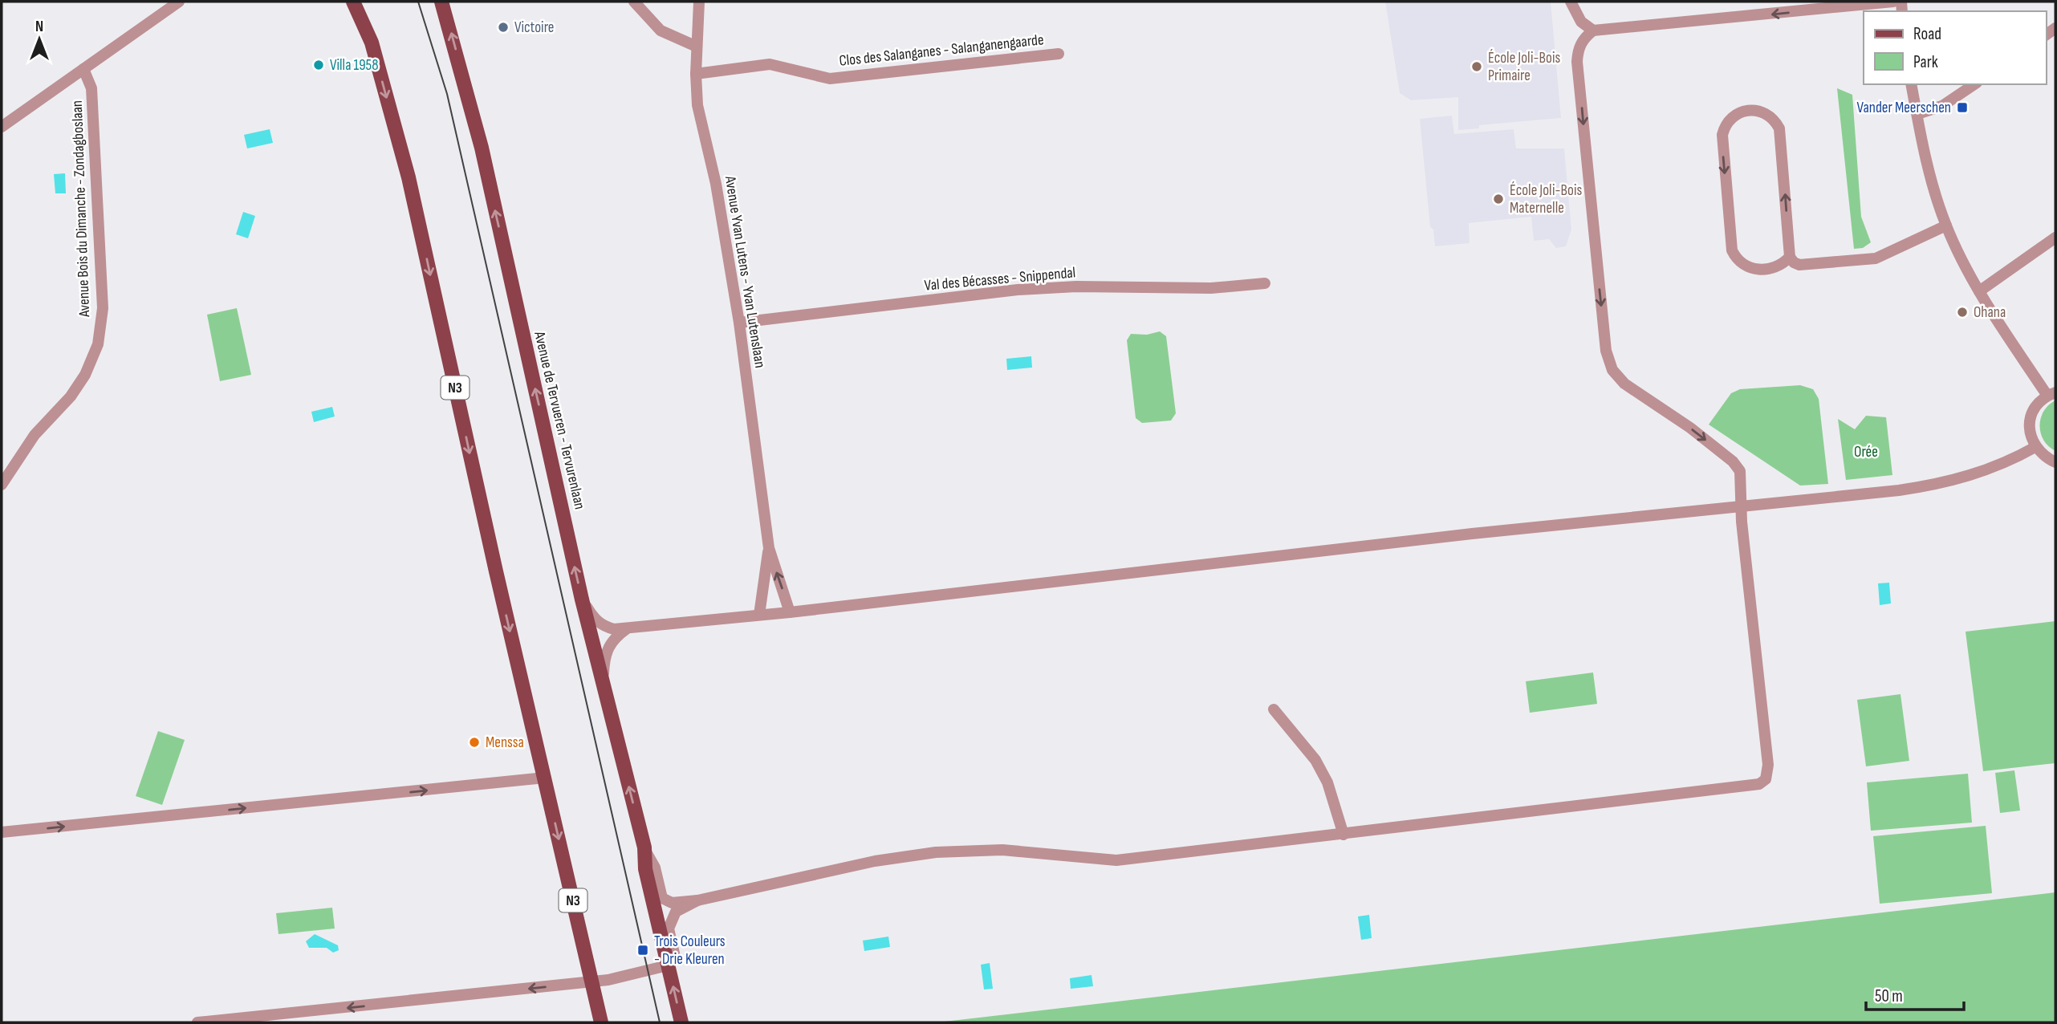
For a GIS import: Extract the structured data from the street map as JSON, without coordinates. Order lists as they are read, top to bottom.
{
  "streets": {
    "main road": ["N3", "Avenue de Tervueren - Tervurenlaan"],
    "street": [
      "Clos des Salanganes - Salanganengaarde",
      "Avenue Bois du Dimanche - Zondagboslaan",
      "Avenue Yvan Lutens - Yvan Lutenslaan",
      "Val des Bécasses - Snippendal"
    ]
  },
  "crossings": [
    ["Clos des Salanganes - Salanganengaarde", "Avenue Yvan Lutens - Yvan Lutenslaan"],
    ["Avenue Yvan Lutens - Yvan Lutenslaan", "Val des Bécasses - Snippendal"]
  ],
  "parks": ["Orée"],
  "places": {
    "other": [
      "Victoire",
      "Villa 1958",
      "École Joli-Bois Primaire",
      "École Joli-Bois Maternelle",
      "Ohana",
      "Menssa"
    ],
    "transit": ["Vander Meerschen", "Trois Couleurs - Drie Kleuren"]
  },
  "legend": ["Road", "Park"],
  "scale_bar": "50 m",
  "north": "top"
}
